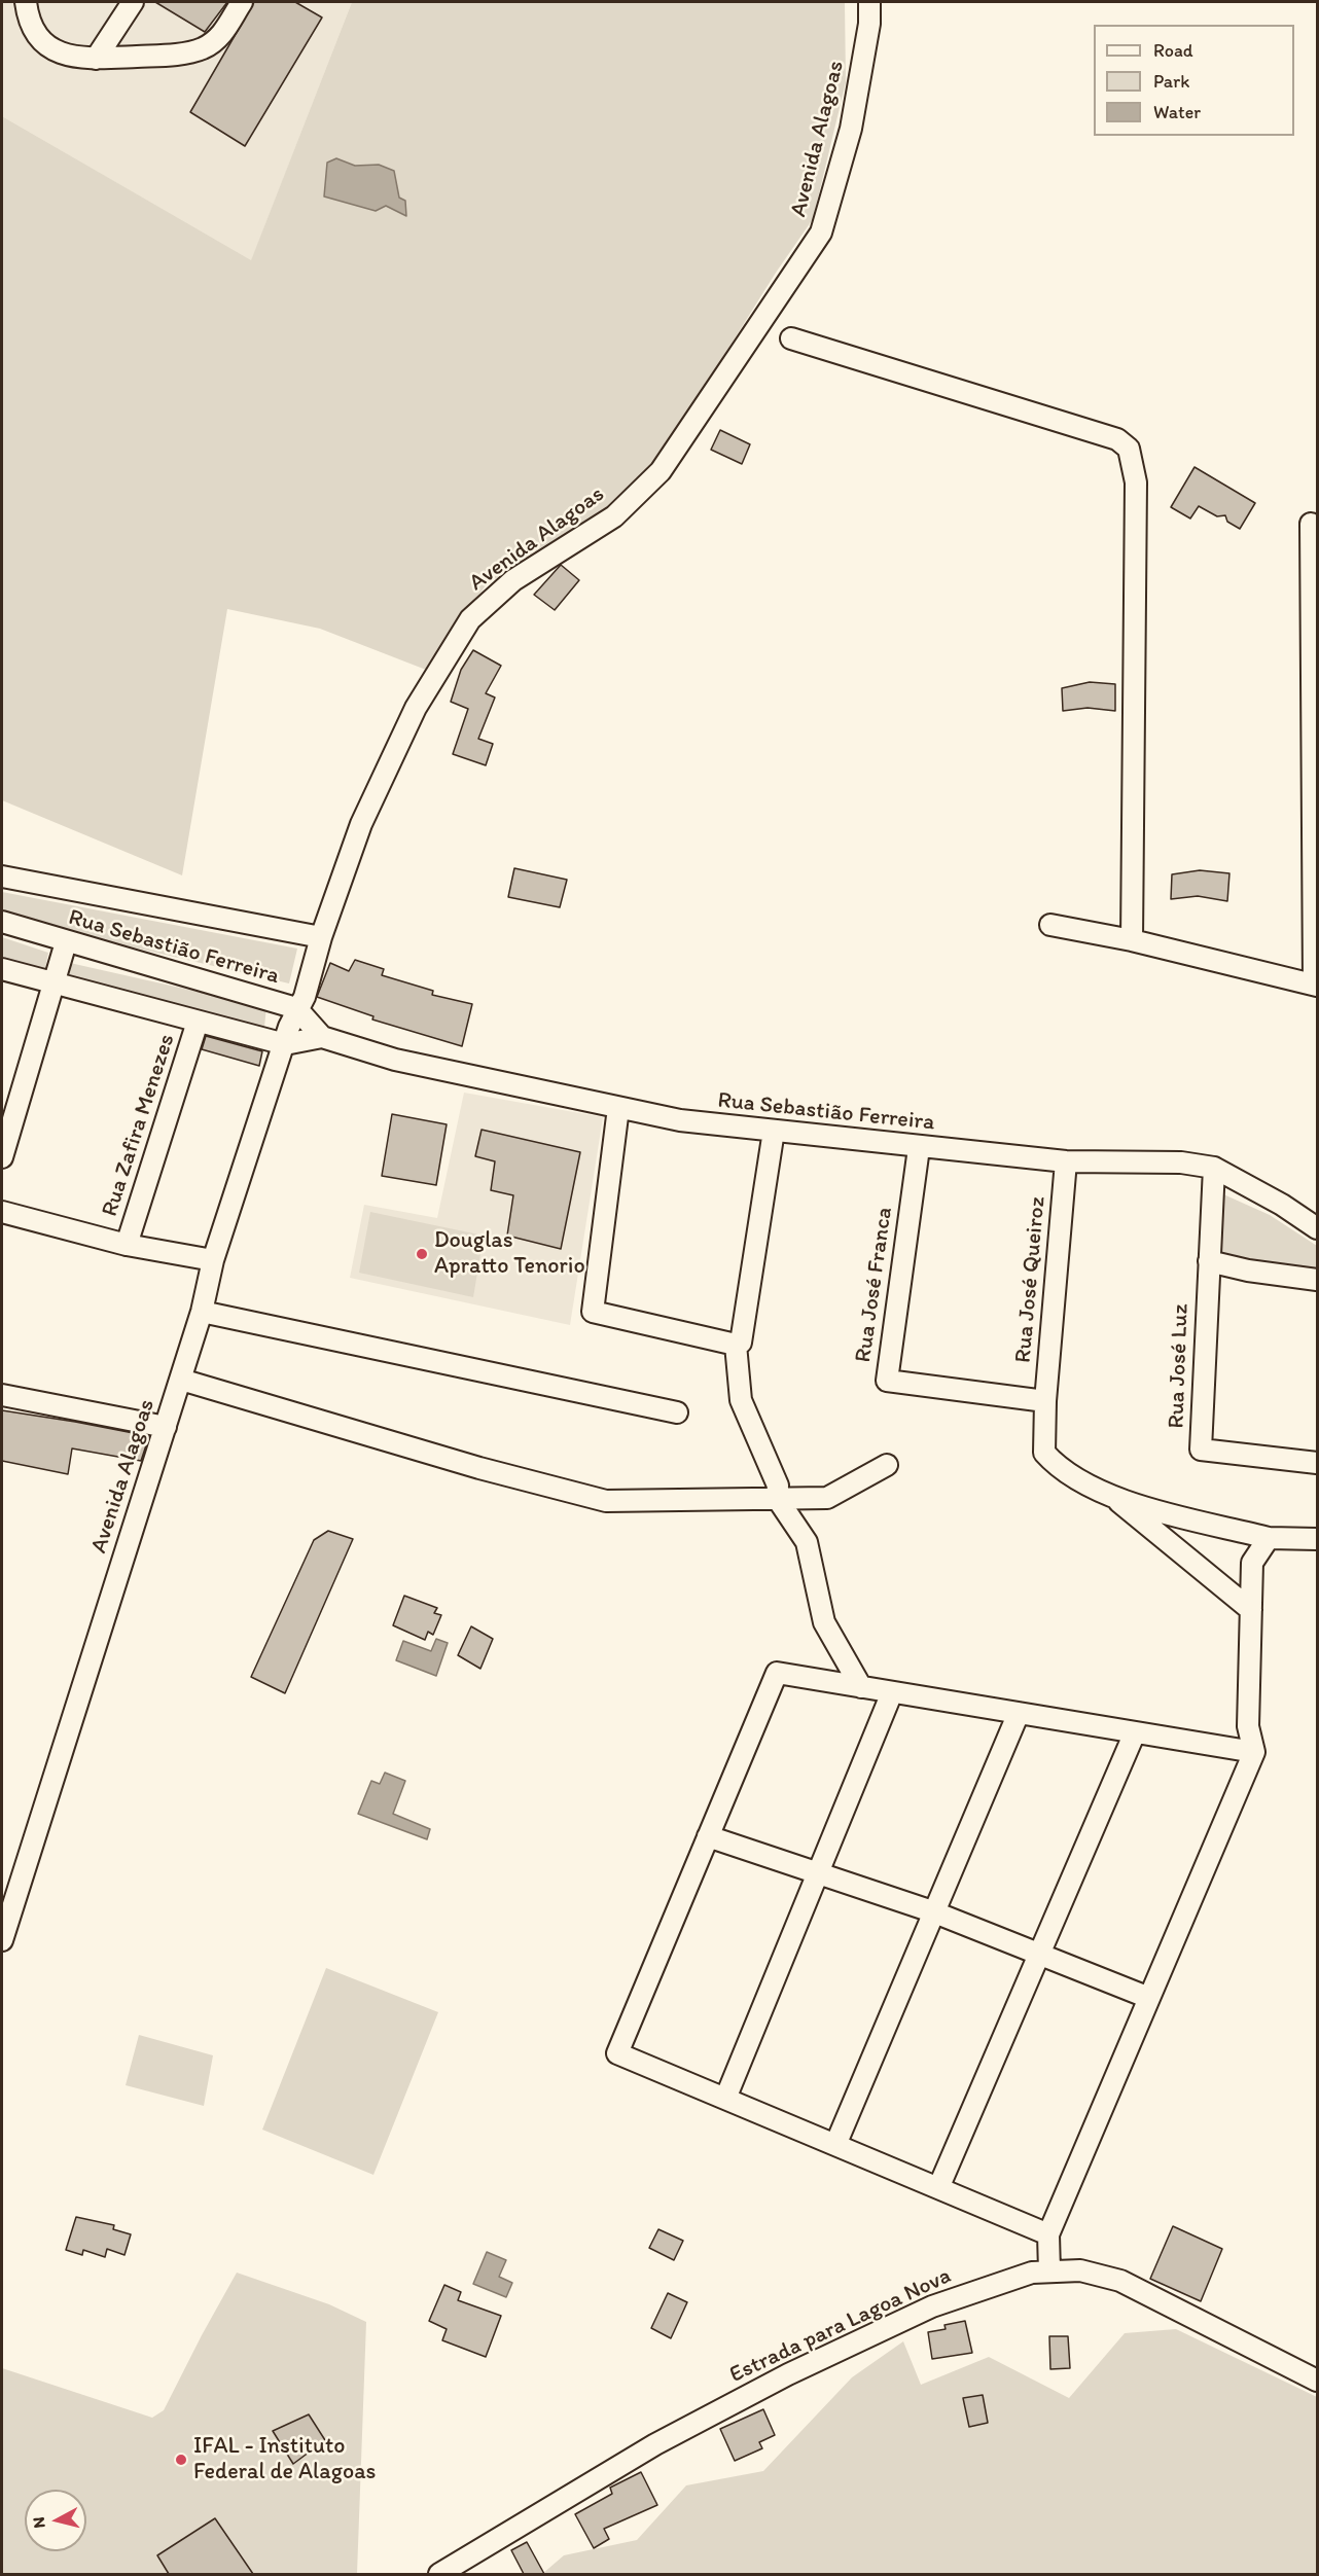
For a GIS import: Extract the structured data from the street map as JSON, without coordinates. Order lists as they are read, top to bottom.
{
  "streets": {
    "street": [
      "Avenida Alagoas",
      "Rua Sebastião Ferreira",
      "Rua Zafira Menezes",
      "Rua José Queiroz",
      "Rua José Franca",
      "Rua José Luz",
      "Estrada para Lagoa Nova"
    ]
  },
  "crossings": [
    ["Avenida Alagoas", "Rua Sebastião Ferreira"],
    ["Rua Sebastião Ferreira", "Rua Zafira Menezes"],
    ["Rua Sebastião Ferreira", "Rua José Queiroz"],
    ["Rua Sebastião Ferreira", "Rua José Franca"],
    ["Rua Sebastião Ferreira", "Rua José Luz"],
    ["Rua José Queiroz", "Rua José Franca"]
  ],
  "places": ["Douglas Apratto Tenorio", "IFAL - Instituto Federal de Alagoas"],
  "legend": ["Road", "Park", "Water"],
  "north": "left"
}
